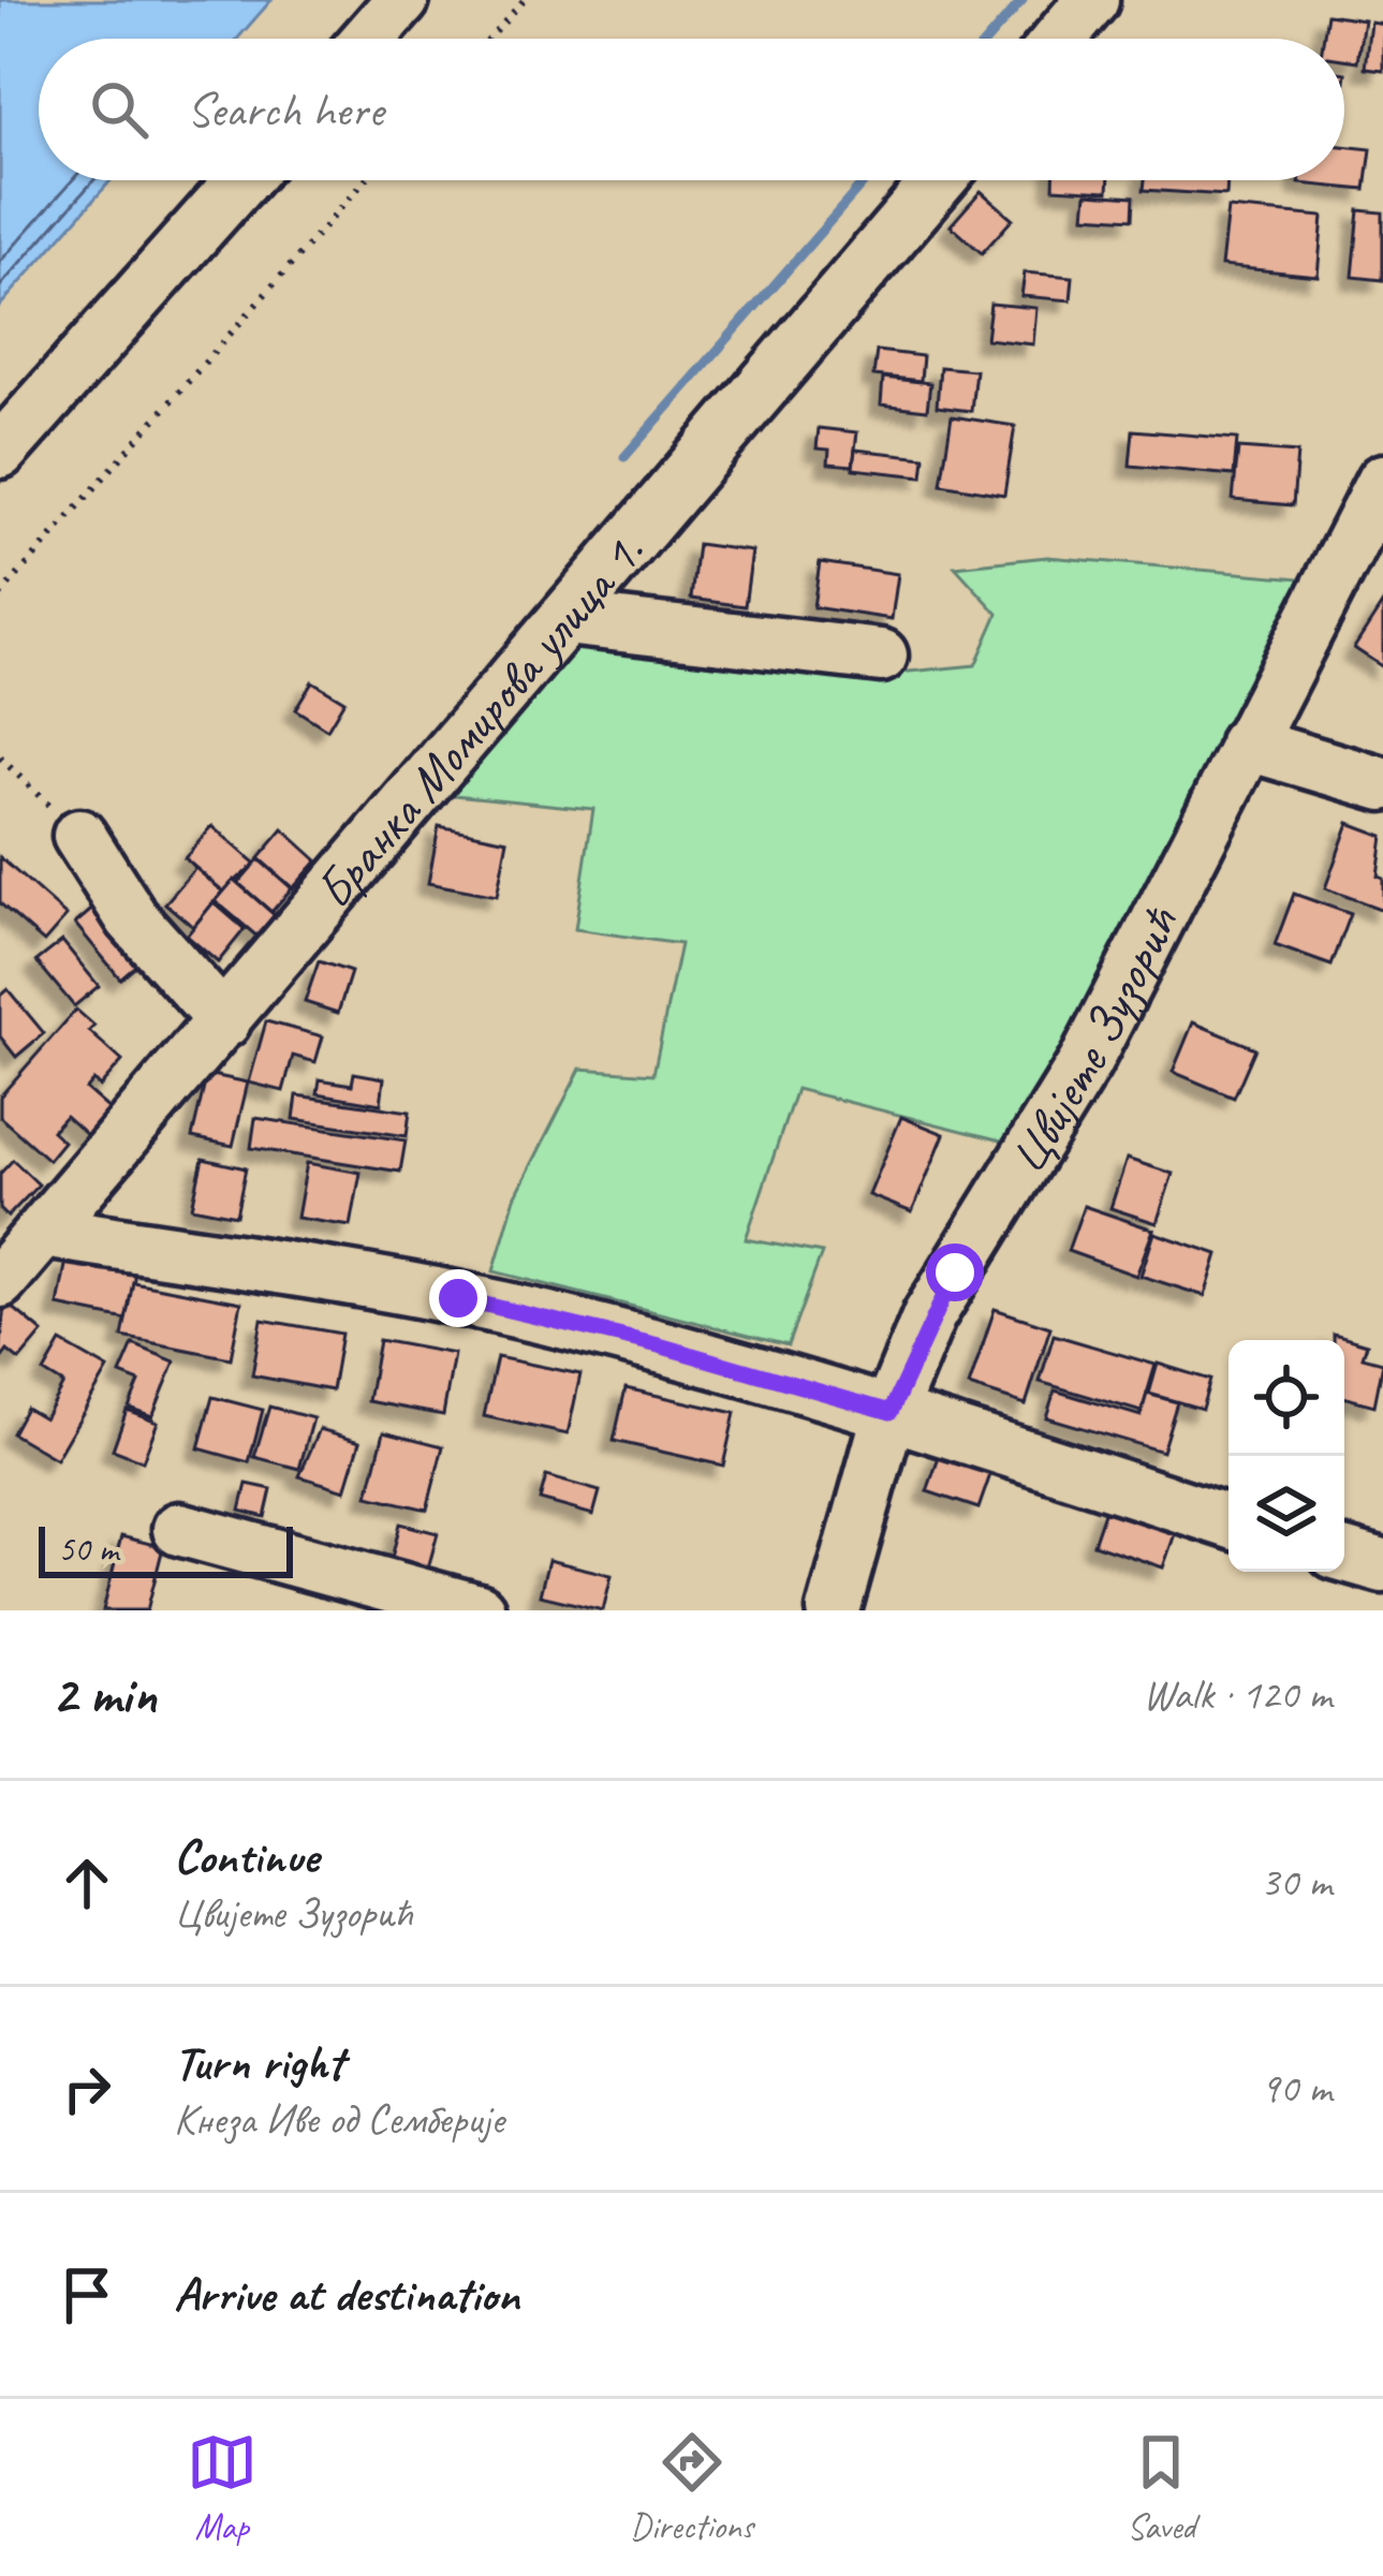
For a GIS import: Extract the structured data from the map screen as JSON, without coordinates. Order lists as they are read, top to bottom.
{
  "streets": {
    "street": ["Бранка Момирова улица 1.", "Цвијете Зузорић"]
  },
  "scale_bar": "50 m",
  "page": {
    "search": "Search here",
    "scale": "50 m",
    "heading": ["2 min", "Walk · 120 m"],
    "list": [
      ["Continue", "Цвијете Зузорић", "30 m"],
      ["Turn right", "Кнеза Иве од Семберије", "90 m"],
      "Arrive at destination"
    ],
    "nav": ["Map", "Directions", "Saved"]
  }
}
